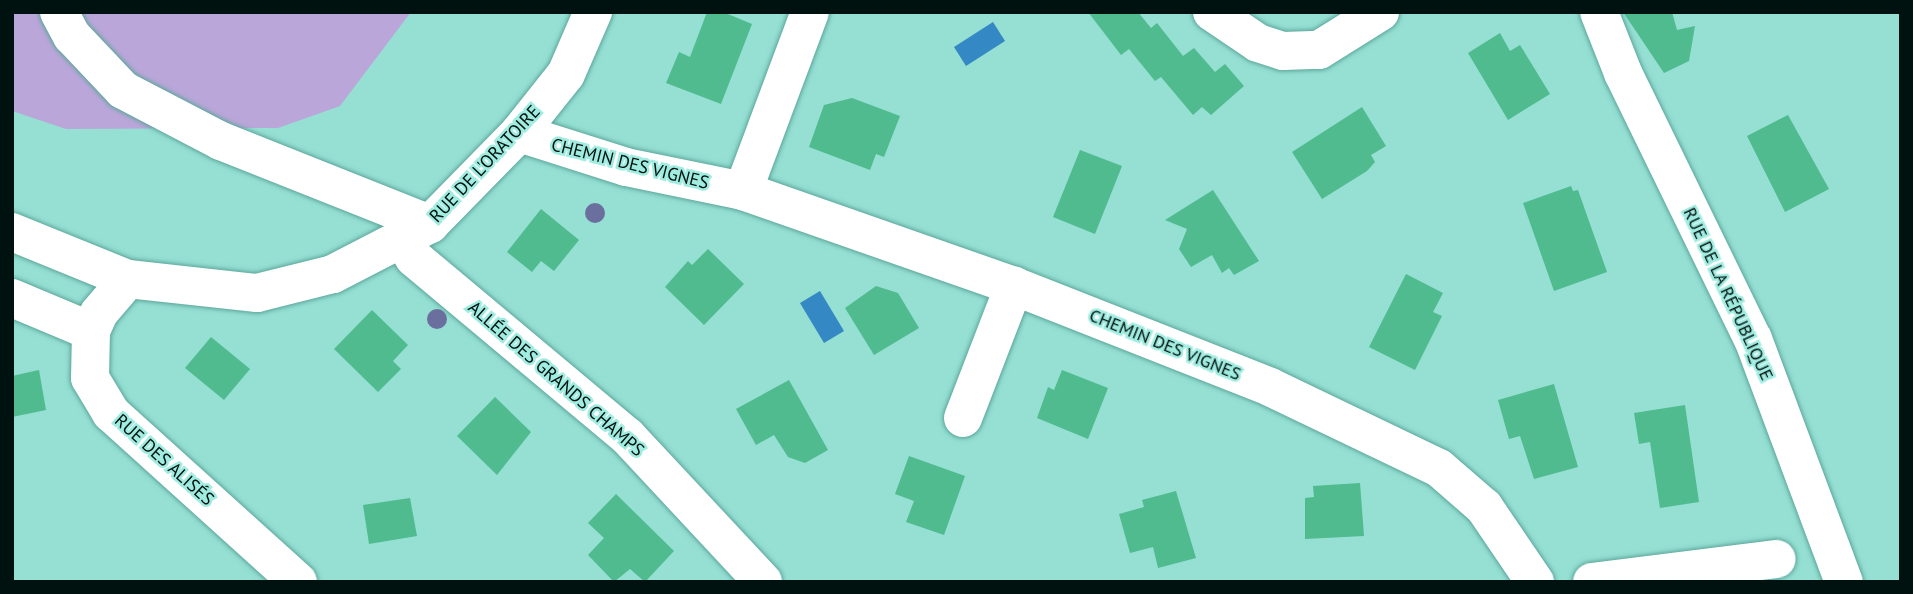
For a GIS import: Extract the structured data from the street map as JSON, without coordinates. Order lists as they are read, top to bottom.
{
  "streets": {
    "street": [
      "RUE DE L'ORATOIRE",
      "CHEMIN DES VIGNES",
      "RUE DE LA RÉPUBLIQUE",
      "ALLÉE DES GRANDS CHAMPS",
      "RUE DES ALISÉS"
    ]
  },
  "crossings": [
    ["RUE DE L'ORATOIRE", "CHEMIN DES VIGNES"],
    ["RUE DE L'ORATOIRE", "ALLÉE DES GRANDS CHAMPS"],
    ["RUE DE L'ORATOIRE", "RUE DES ALISÉS"]
  ]
}
